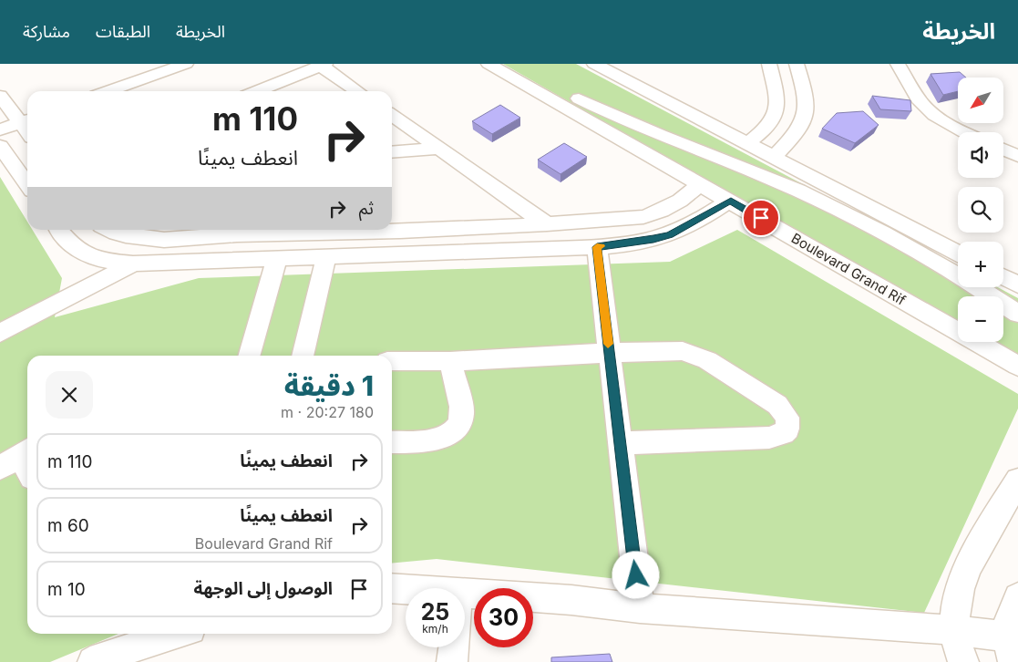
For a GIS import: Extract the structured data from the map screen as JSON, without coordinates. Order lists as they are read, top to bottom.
{
  "streets": {
    "street": ["Boulevard Grand Rif"]
  },
  "north": "bottom left",
  "page": {
    "header": "الخريطة",
    "nav": ["الخريطة", "الطبقات", "مشاركة"],
    "map_buttons": ["+", "−"],
    "turn": ["110 m", "انعطف يمينًا"],
    "then": "ثم",
    "heading": ["1 دقيقة", "180 m · 20:27"],
    "list": [
      {
        "name": "انعطف يمينًا",
        "value": "110 m"
      },
      {
        "name": "انعطف يمينًا",
        "note": "Boulevard Grand Rif",
        "value": "60 m"
      },
      {
        "name": "الوصول إلى الوجهة",
        "value": "10 m"
      }
    ],
    "speed": "25 km/h",
    "limit": "30"
  }
}
